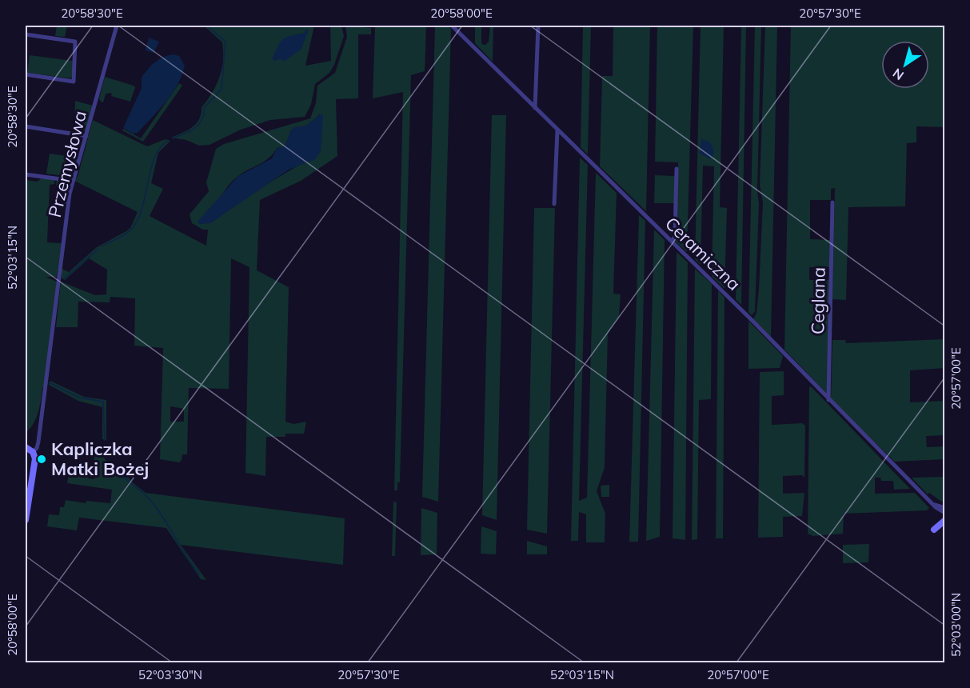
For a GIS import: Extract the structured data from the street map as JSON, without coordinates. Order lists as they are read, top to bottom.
{
  "streets": {
    "street": ["Przemysłowa", "Ceramiczna", "Ceglana"]
  },
  "crossings": [
    ["Ceramiczna", "Ceglana"]
  ],
  "places": ["Kapliczka Matki Bożej"],
  "north": "bottom left",
  "coordinates": [
    "20°58'30\"E",
    "20°58'00\"E",
    "20°57'30\"E",
    "52°03'15\"N",
    "20°57'00\"E",
    "52°03'00\"N",
    "52°03'30\"N"
  ]
}
